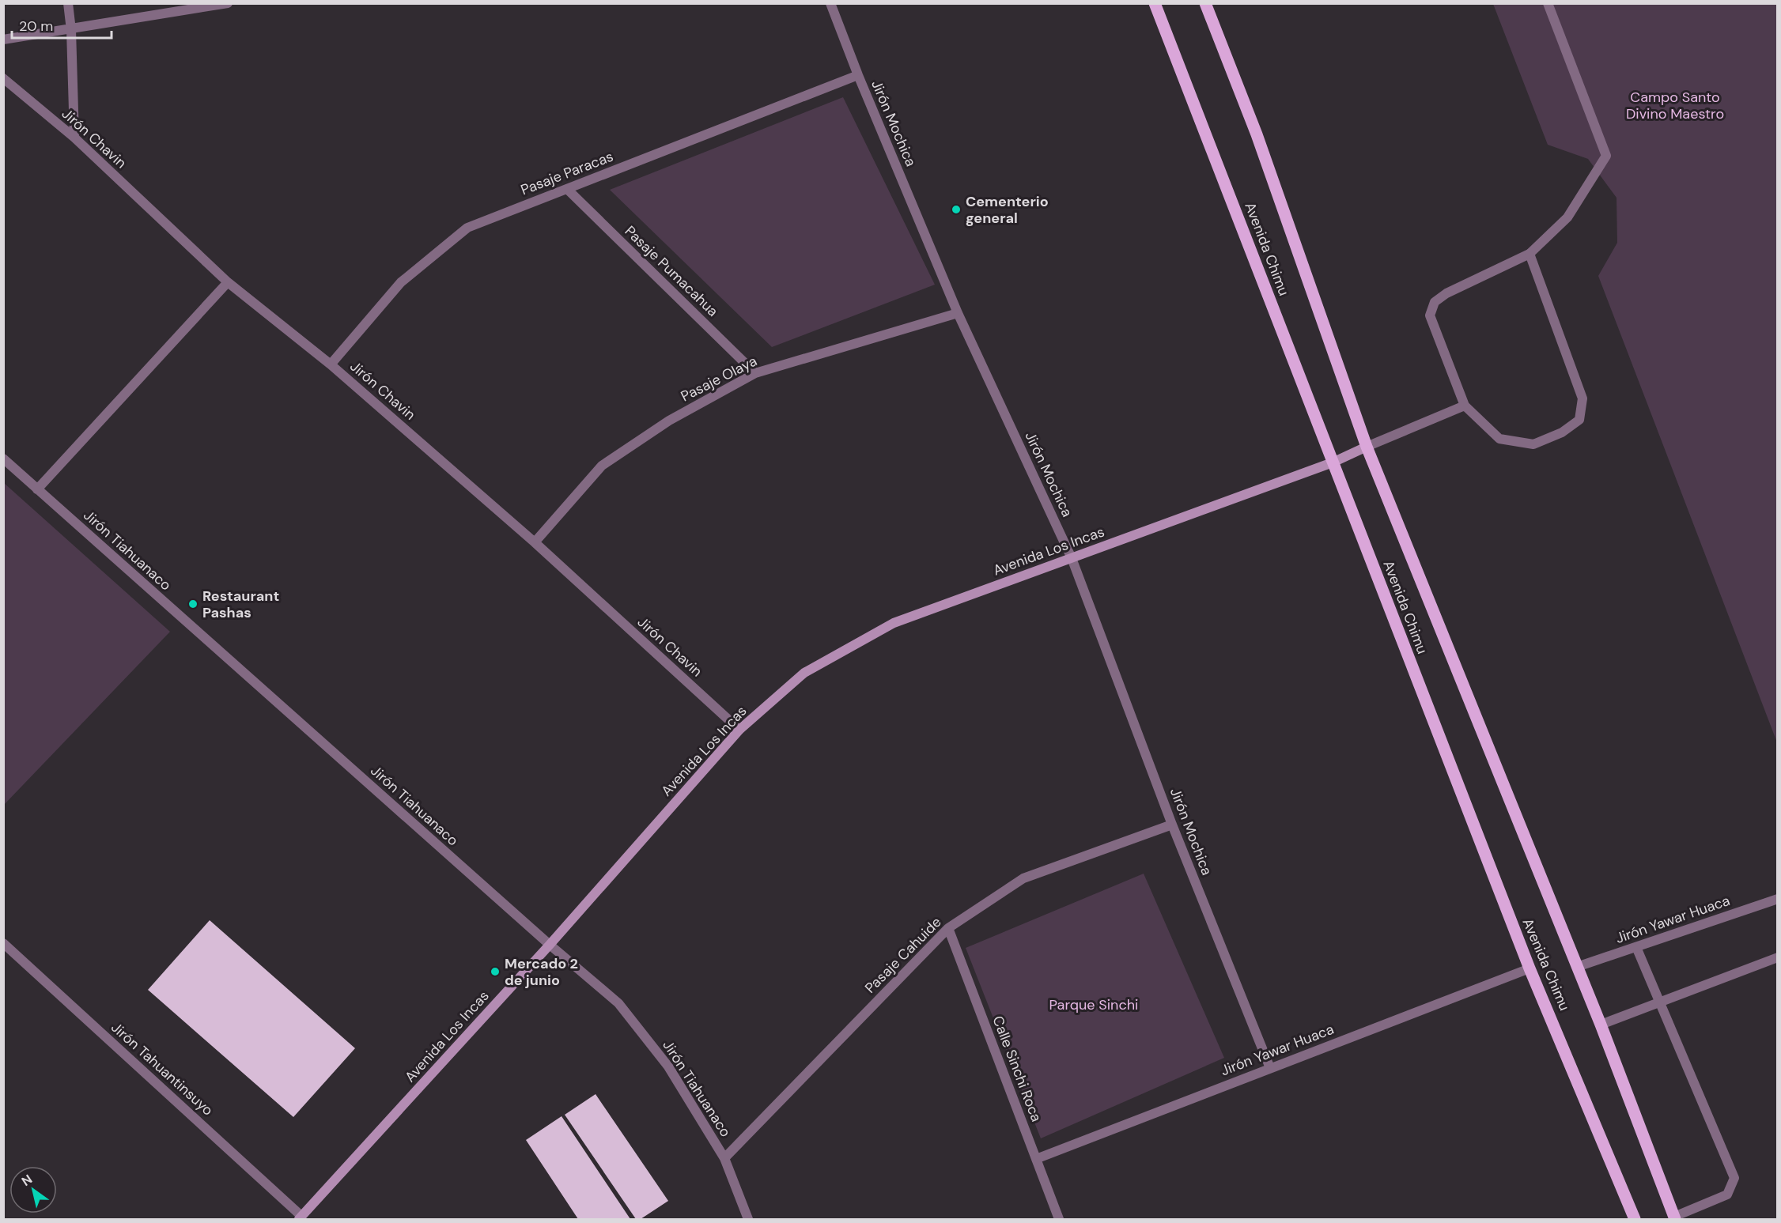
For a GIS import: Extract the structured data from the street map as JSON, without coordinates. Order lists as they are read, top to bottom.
{
  "streets": {
    "main road": ["Avenida Chimu"],
    "street": [
      "Jirón Mochica",
      "Jirón Chavin",
      "Pasaje Paracas",
      "Pasaje Pumacahua",
      "Pasaje Olaya",
      "Jirón Tiahuanaco",
      "Avenida Los Incas",
      "Jirón Yawar Huaca",
      "Pasaje Cahuide",
      "Jirón Tahuantinsuyo",
      "Calle Sinchi Roca"
    ]
  },
  "crossings": [
    ["Jirón Mochica", "Pasaje Paracas"],
    ["Jirón Mochica", "Pasaje Olaya"],
    ["Jirón Mochica", "Avenida Los Incas"],
    ["Jirón Mochica", "Jirón Yawar Huaca"],
    ["Jirón Mochica", "Pasaje Cahuide"],
    ["Jirón Chavin", "Pasaje Paracas"],
    ["Jirón Chavin", "Pasaje Olaya"],
    ["Jirón Chavin", "Avenida Los Incas"],
    ["Pasaje Paracas", "Pasaje Pumacahua"],
    ["Avenida Chimu", "Avenida Los Incas"],
    ["Avenida Chimu", "Jirón Yawar Huaca"],
    ["Pasaje Pumacahua", "Pasaje Olaya"],
    ["Jirón Tiahuanaco", "Avenida Los Incas"],
    ["Jirón Tiahuanaco", "Pasaje Cahuide"],
    ["Avenida Los Incas", "Jirón Tahuantinsuyo"],
    ["Jirón Yawar Huaca", "Calle Sinchi Roca"],
    ["Pasaje Cahuide", "Calle Sinchi Roca"]
  ],
  "parks": ["Campo Santo Divino Maestro", "Parque Sinchi"],
  "places": ["Cementerio general", "Restaurant Pashas", "Mercado 2 de junio"],
  "scale_bar": "20 m",
  "north": "top left"
}
